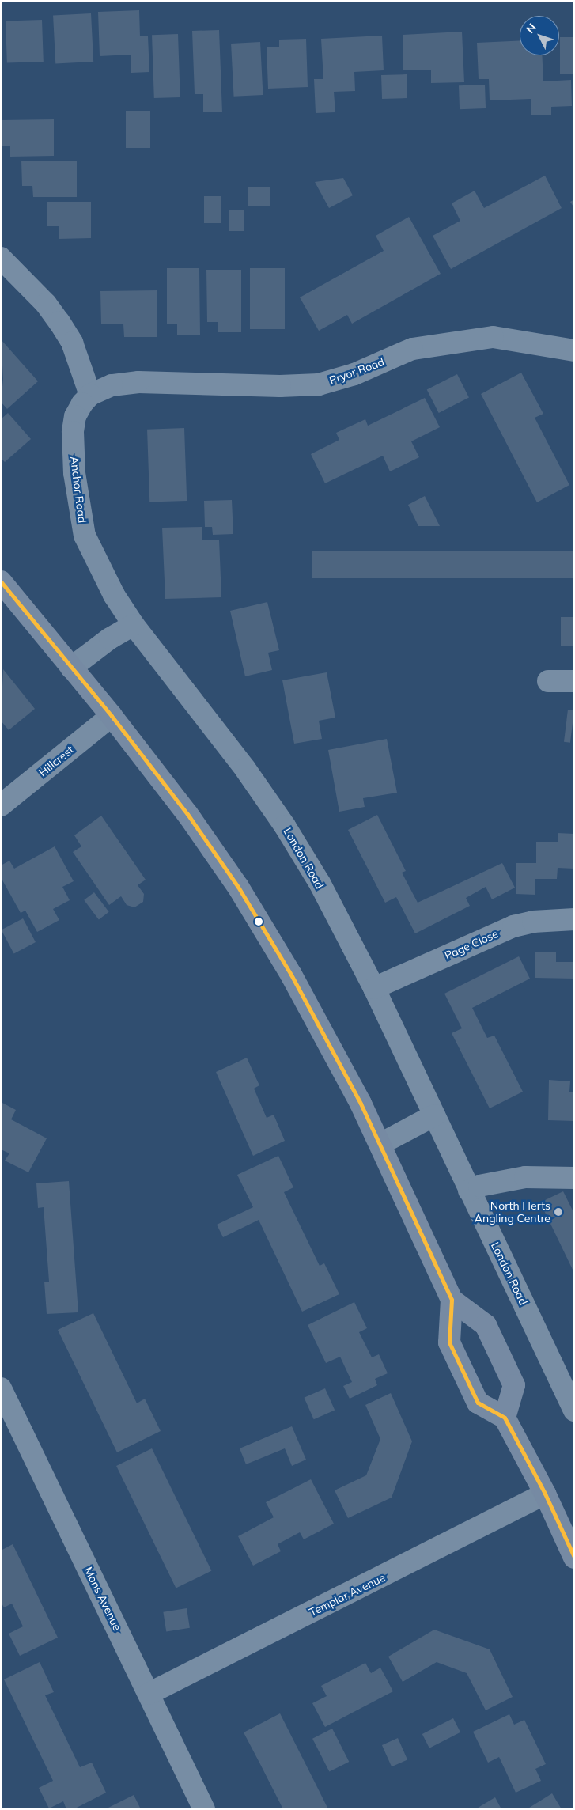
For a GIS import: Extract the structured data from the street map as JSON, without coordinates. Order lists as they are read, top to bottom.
{
  "streets": {
    "street": [
      "Pryor Road",
      "Anchor Road",
      "Hillcrest",
      "London Road",
      "Page Close",
      "Templar Avenue",
      "Mons Avenue"
    ]
  },
  "crossings": [
    ["Pryor Road", "Anchor Road"],
    ["Anchor Road", "London Road"],
    ["London Road", "Page Close"],
    ["Templar Avenue", "Mons Avenue"]
  ],
  "places": ["North Herts Angling Centre"],
  "north": "top left"
}
